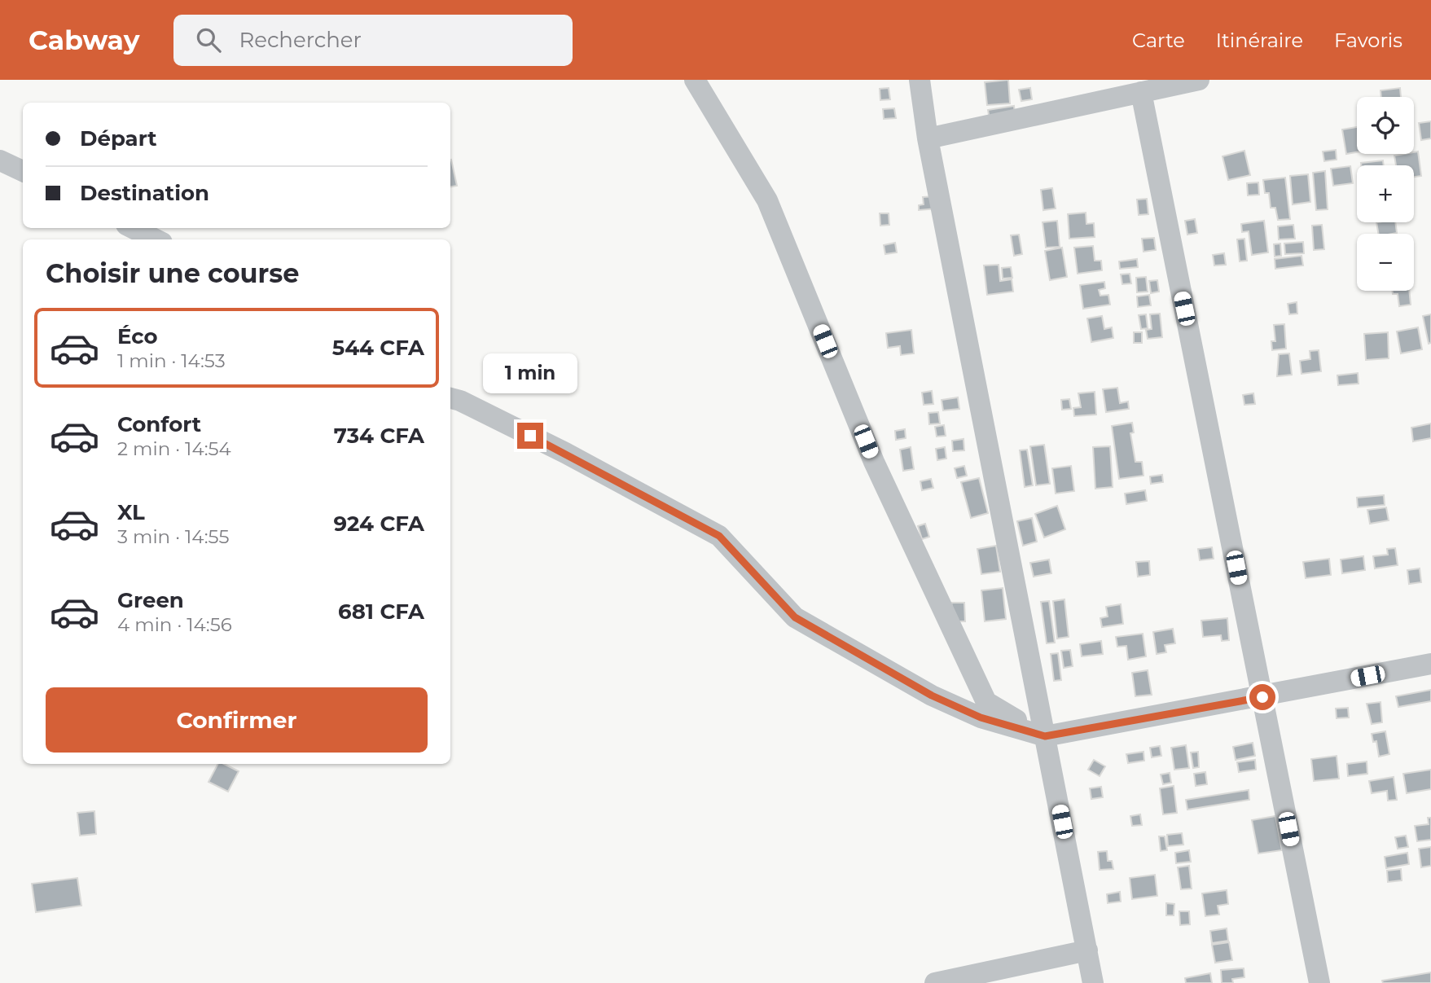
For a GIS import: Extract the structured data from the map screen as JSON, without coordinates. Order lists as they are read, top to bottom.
{
  "page": {
    "header": "Cabway",
    "search": "Rechercher",
    "nav": ["Carte", "Itinéraire", "Favoris"],
    "map_buttons": ["+", "−"],
    "banner": ["Départ", "Destination"],
    "heading": "Choisir une course",
    "list": [
      {
        "name": "Éco",
        "note": "1 min · 14:53",
        "value": "544 CFA"
      },
      {
        "name": "Confort",
        "note": "2 min · 14:54",
        "value": "734 CFA"
      },
      {
        "name": "XL",
        "note": "3 min · 14:55",
        "value": "924 CFA"
      },
      {
        "name": "Green",
        "note": "4 min · 14:56",
        "value": "681 CFA"
      }
    ],
    "bubble": "1 min",
    "buttons": "Confirmer"
  }
}
